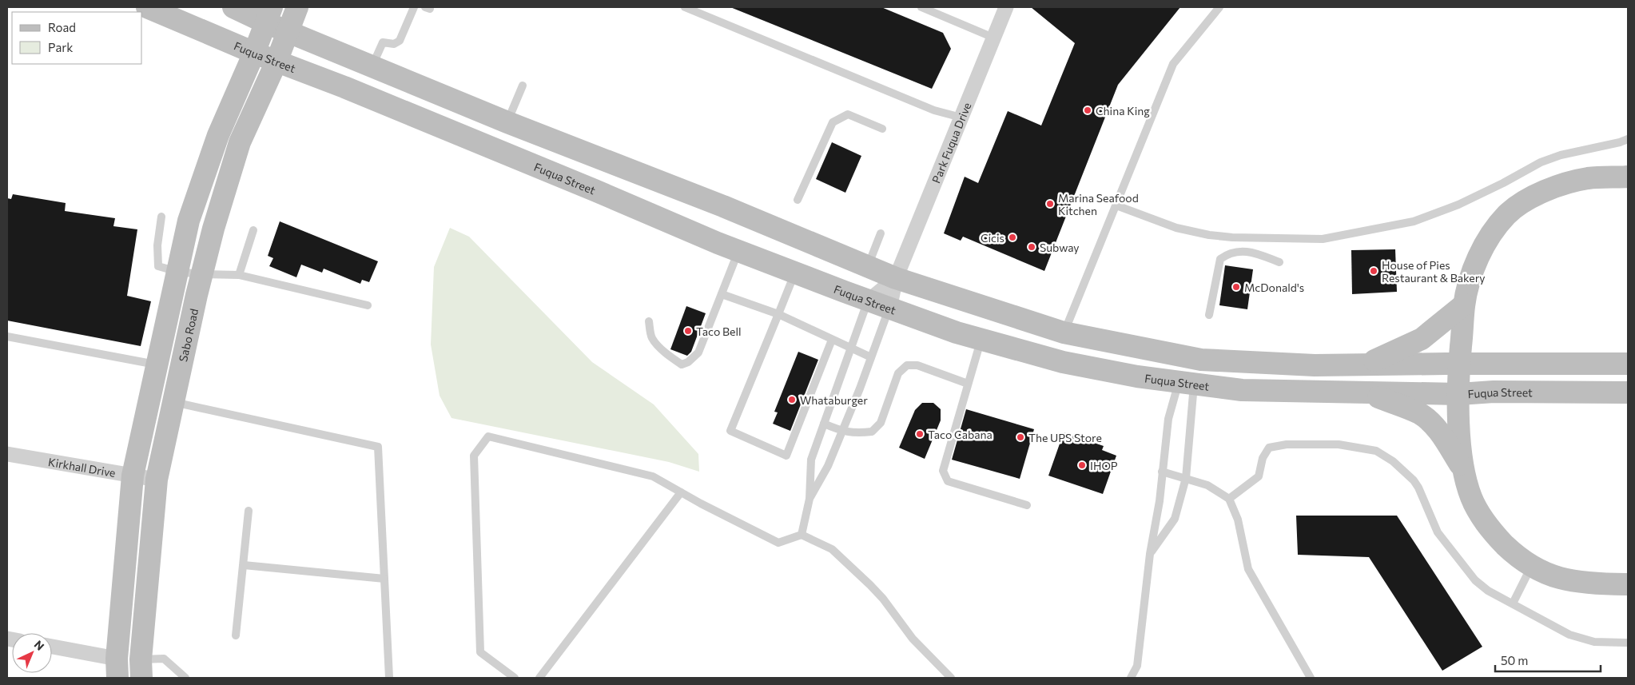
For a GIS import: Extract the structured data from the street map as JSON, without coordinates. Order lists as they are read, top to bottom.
{
  "streets": {
    "main road": ["Fuqua Street", "Sabo Road"],
    "street": ["Park Fuqua Drive", "Kirkhall Drive"]
  },
  "crossings": [
    ["Fuqua Street", "Park Fuqua Drive"],
    ["Fuqua Street", "Sabo Road"],
    ["Sabo Road", "Kirkhall Drive"]
  ],
  "places": [
    "China King",
    "Marina Seafood Kitchen",
    "Cicis",
    "Subway",
    "House of Pies Restaurant & Bakery",
    "McDonald's",
    "Taco Bell",
    "Whataburger",
    "Taco Cabana",
    "The UPS Store",
    "IHOP"
  ],
  "legend": ["Road", "Park"],
  "scale_bar": "50 m",
  "north": "top right"
}
